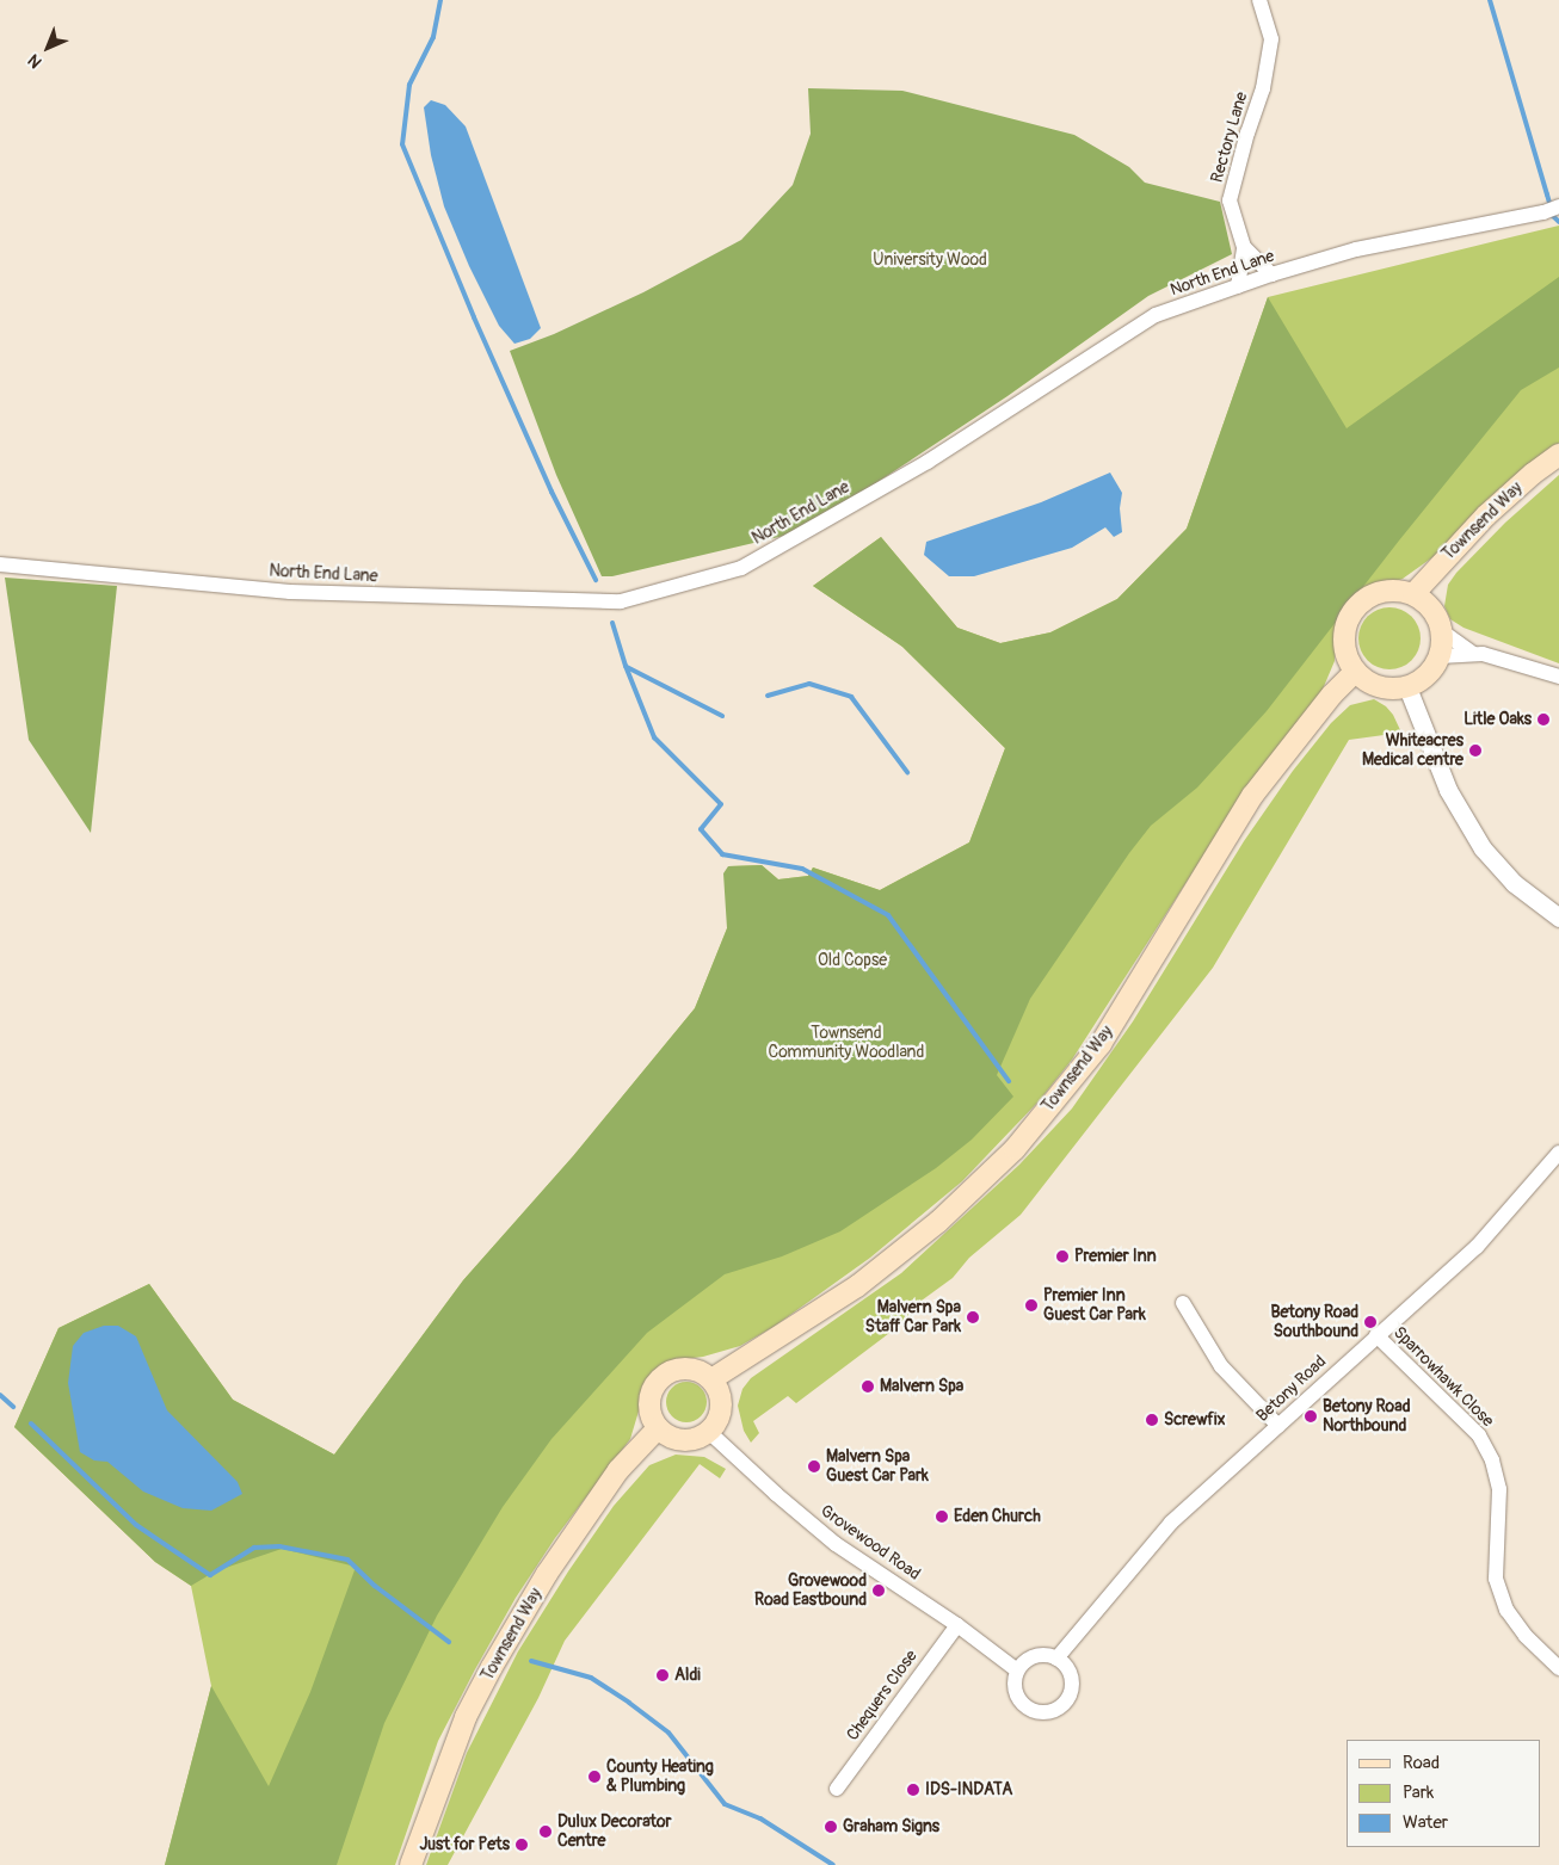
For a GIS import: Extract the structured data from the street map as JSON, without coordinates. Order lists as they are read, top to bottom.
{
  "streets": {
    "main road": ["Townsend Way"],
    "street": [
      "Rectory Lane",
      "North End Lane",
      "Sparrowhawk Close",
      "Betony Road",
      "Grovewood Road",
      "Chequers Close"
    ]
  },
  "crossings": [
    ["Rectory Lane", "North End Lane"],
    ["Townsend Way", "Grovewood Road"],
    ["Sparrowhawk Close", "Betony Road"],
    ["Betony Road", "Grovewood Road"],
    ["Grovewood Road", "Chequers Close"]
  ],
  "parks": ["University Wood", "Old Copse", "Townsend Community Woodland"],
  "places": [
    "Litle Oaks",
    "Whiteacres Medical centre",
    "Premier Inn",
    "Premier Inn Guest Car Park",
    "Malvern Spa Staff Car Park",
    "Betony Road Southbound",
    "Malvern Spa",
    "Betony Road Northbound",
    "Screwfix",
    "Malvern Spa Guest Car Park",
    "Eden Church",
    "Grovewood Road Eastbound",
    "Aldi",
    "County Heating & Plumbing",
    "IDS-INDATA",
    "Graham Signs",
    "Dulux Decorator Centre",
    "Just for Pets"
  ],
  "legend": ["Road", "Park", "Water"],
  "north": "bottom left"
}
